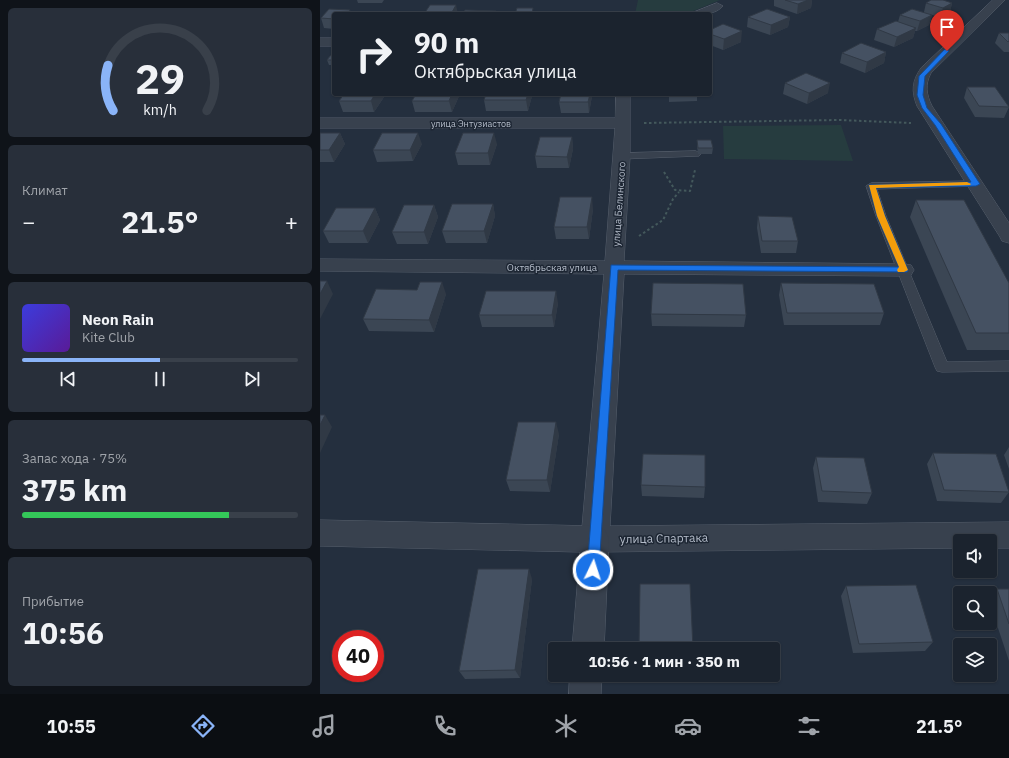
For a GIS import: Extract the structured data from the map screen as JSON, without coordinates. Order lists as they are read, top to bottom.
{
  "streets": {
    "street": [
      "улица Энтузиастов",
      "улица Белинского",
      "Октябрьская улица",
      "улица Спартака"
    ]
  },
  "crossings": [
    ["улица Энтузиастов", "улица Белинского"],
    ["улица Белинского", "Октябрьская улица"],
    ["улица Белинского", "улица Спартака"]
  ],
  "page": {
    "turn": ["90 m", "Октябрьская улица"],
    "tile": [
      "Климат",
      ["Запас хода · 75%", "375 km"],
      ["Прибытие", "10:56"]
    ],
    "heat": ["−", "21.5°", "+"],
    "song": ["Neon Rain", "Kite Club"],
    "limit": "40",
    "trip": "10:56 · 1 мин · 350 m",
    "tabs": ["10:55", "21.5°"],
    "gauge": ["29", "km/h"]
  }
}
